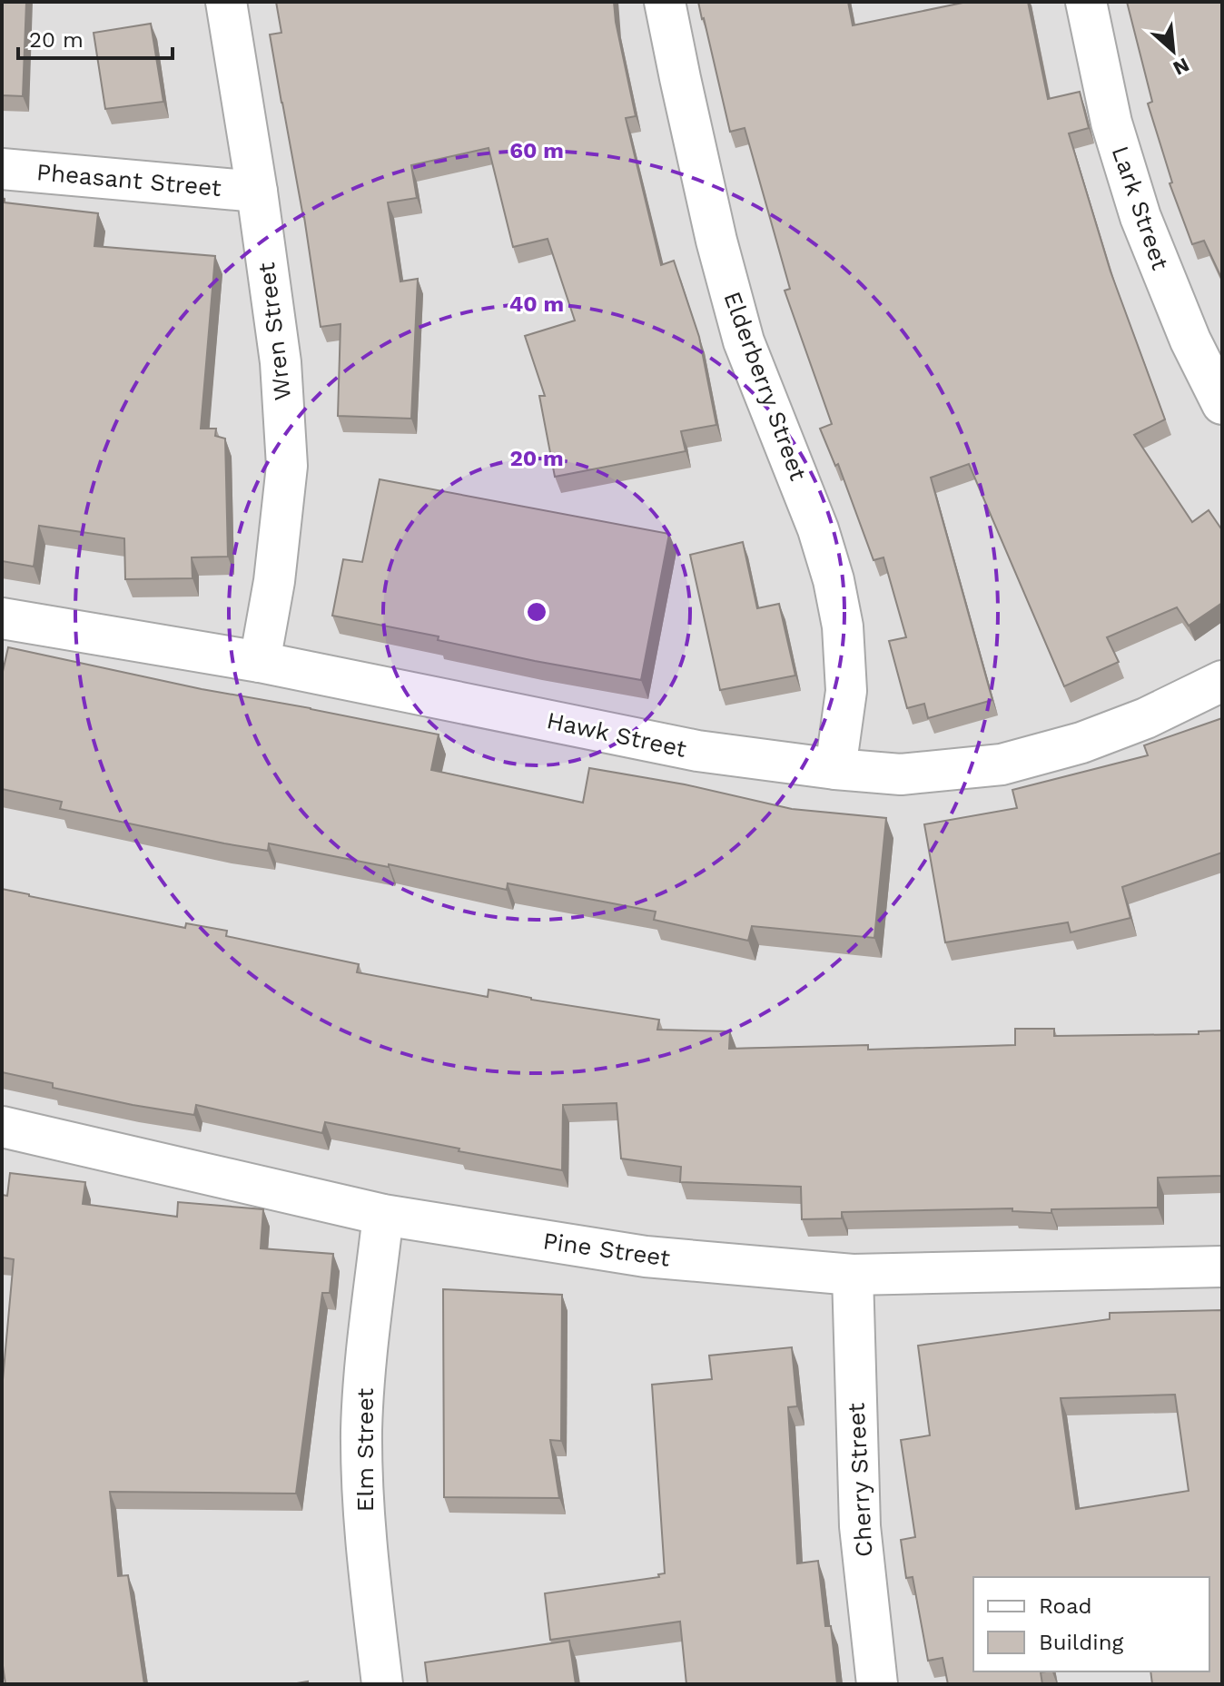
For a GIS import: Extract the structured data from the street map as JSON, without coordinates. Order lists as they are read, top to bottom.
{
  "streets": {
    "street": [
      "Pheasant Street",
      "Lark Street",
      "Wren Street",
      "Elderberry Street",
      "Hawk Street",
      "Pine Street",
      "Elm Street",
      "Cherry Street"
    ]
  },
  "crossings": [
    ["Pheasant Street", "Wren Street"],
    ["Wren Street", "Hawk Street"],
    ["Elderberry Street", "Hawk Street"],
    ["Pine Street", "Elm Street"],
    ["Pine Street", "Cherry Street"]
  ],
  "legend": ["Road", "Building"],
  "scale_bar": "20 m",
  "north": "bottom right",
  "rings": ["60 m", "40 m", "20 m"]
}
